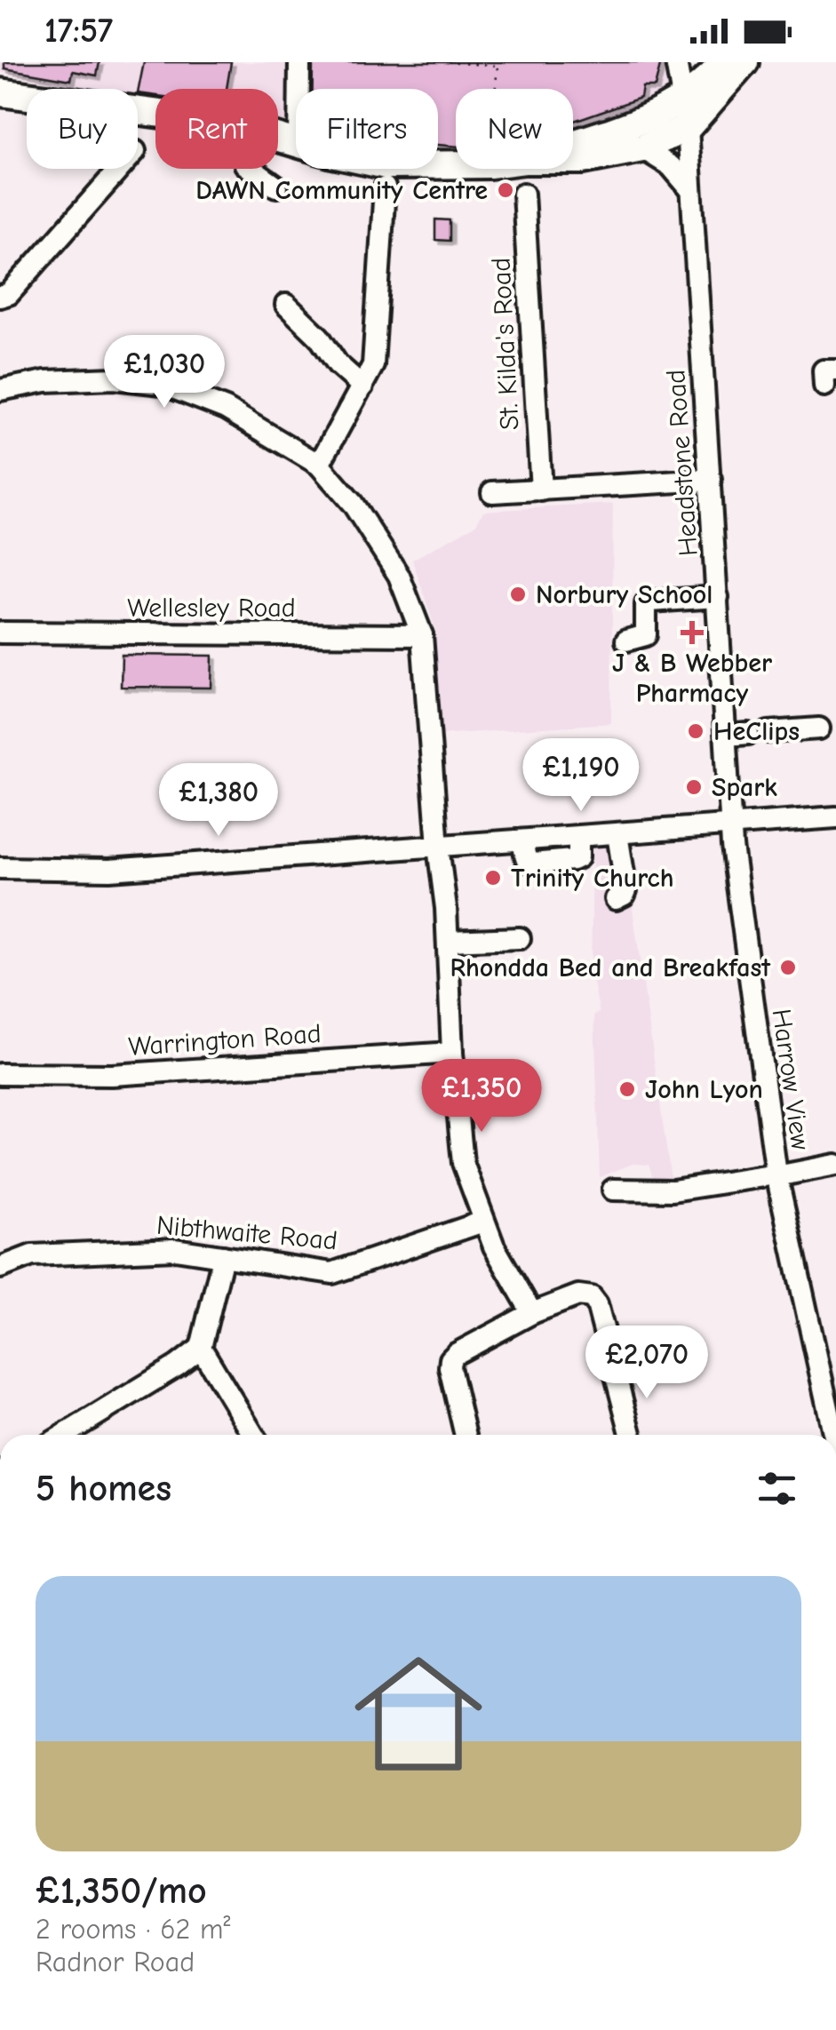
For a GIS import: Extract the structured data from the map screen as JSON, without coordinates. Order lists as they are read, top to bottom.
{
  "streets": {
    "street": [
      "St. Kilda's Road",
      "Headstone Road",
      "Wellesley Road",
      "Warrington Road",
      "Harrow View",
      "Nibthwaite Road"
    ]
  },
  "crossings": [
    ["Headstone Road", "Harrow View"]
  ],
  "places": {
    "other": [
      "DAWN Community Centre",
      "Norbury School",
      "HeClips",
      "Spark",
      "Trinity Church",
      "Rhondda Bed and Breakfast",
      "John Lyon"
    ],
    "health": ["J & B Webber Pharmacy"]
  },
  "page": {
    "status": "17:57",
    "chip": [
      "Buy",
      "Rent",
      "Filters",
      "New"
    ],
    "price": [
      "£1,030",
      "£1,190",
      "£1,380",
      "£1,350",
      "£2,070"
    ],
    "heading": "5 homes",
    "list": [
      {
        "name": "£1,350/mo",
        "note": "2 rooms · 62 m² · Radnor Road"
      }
    ]
  }
}
